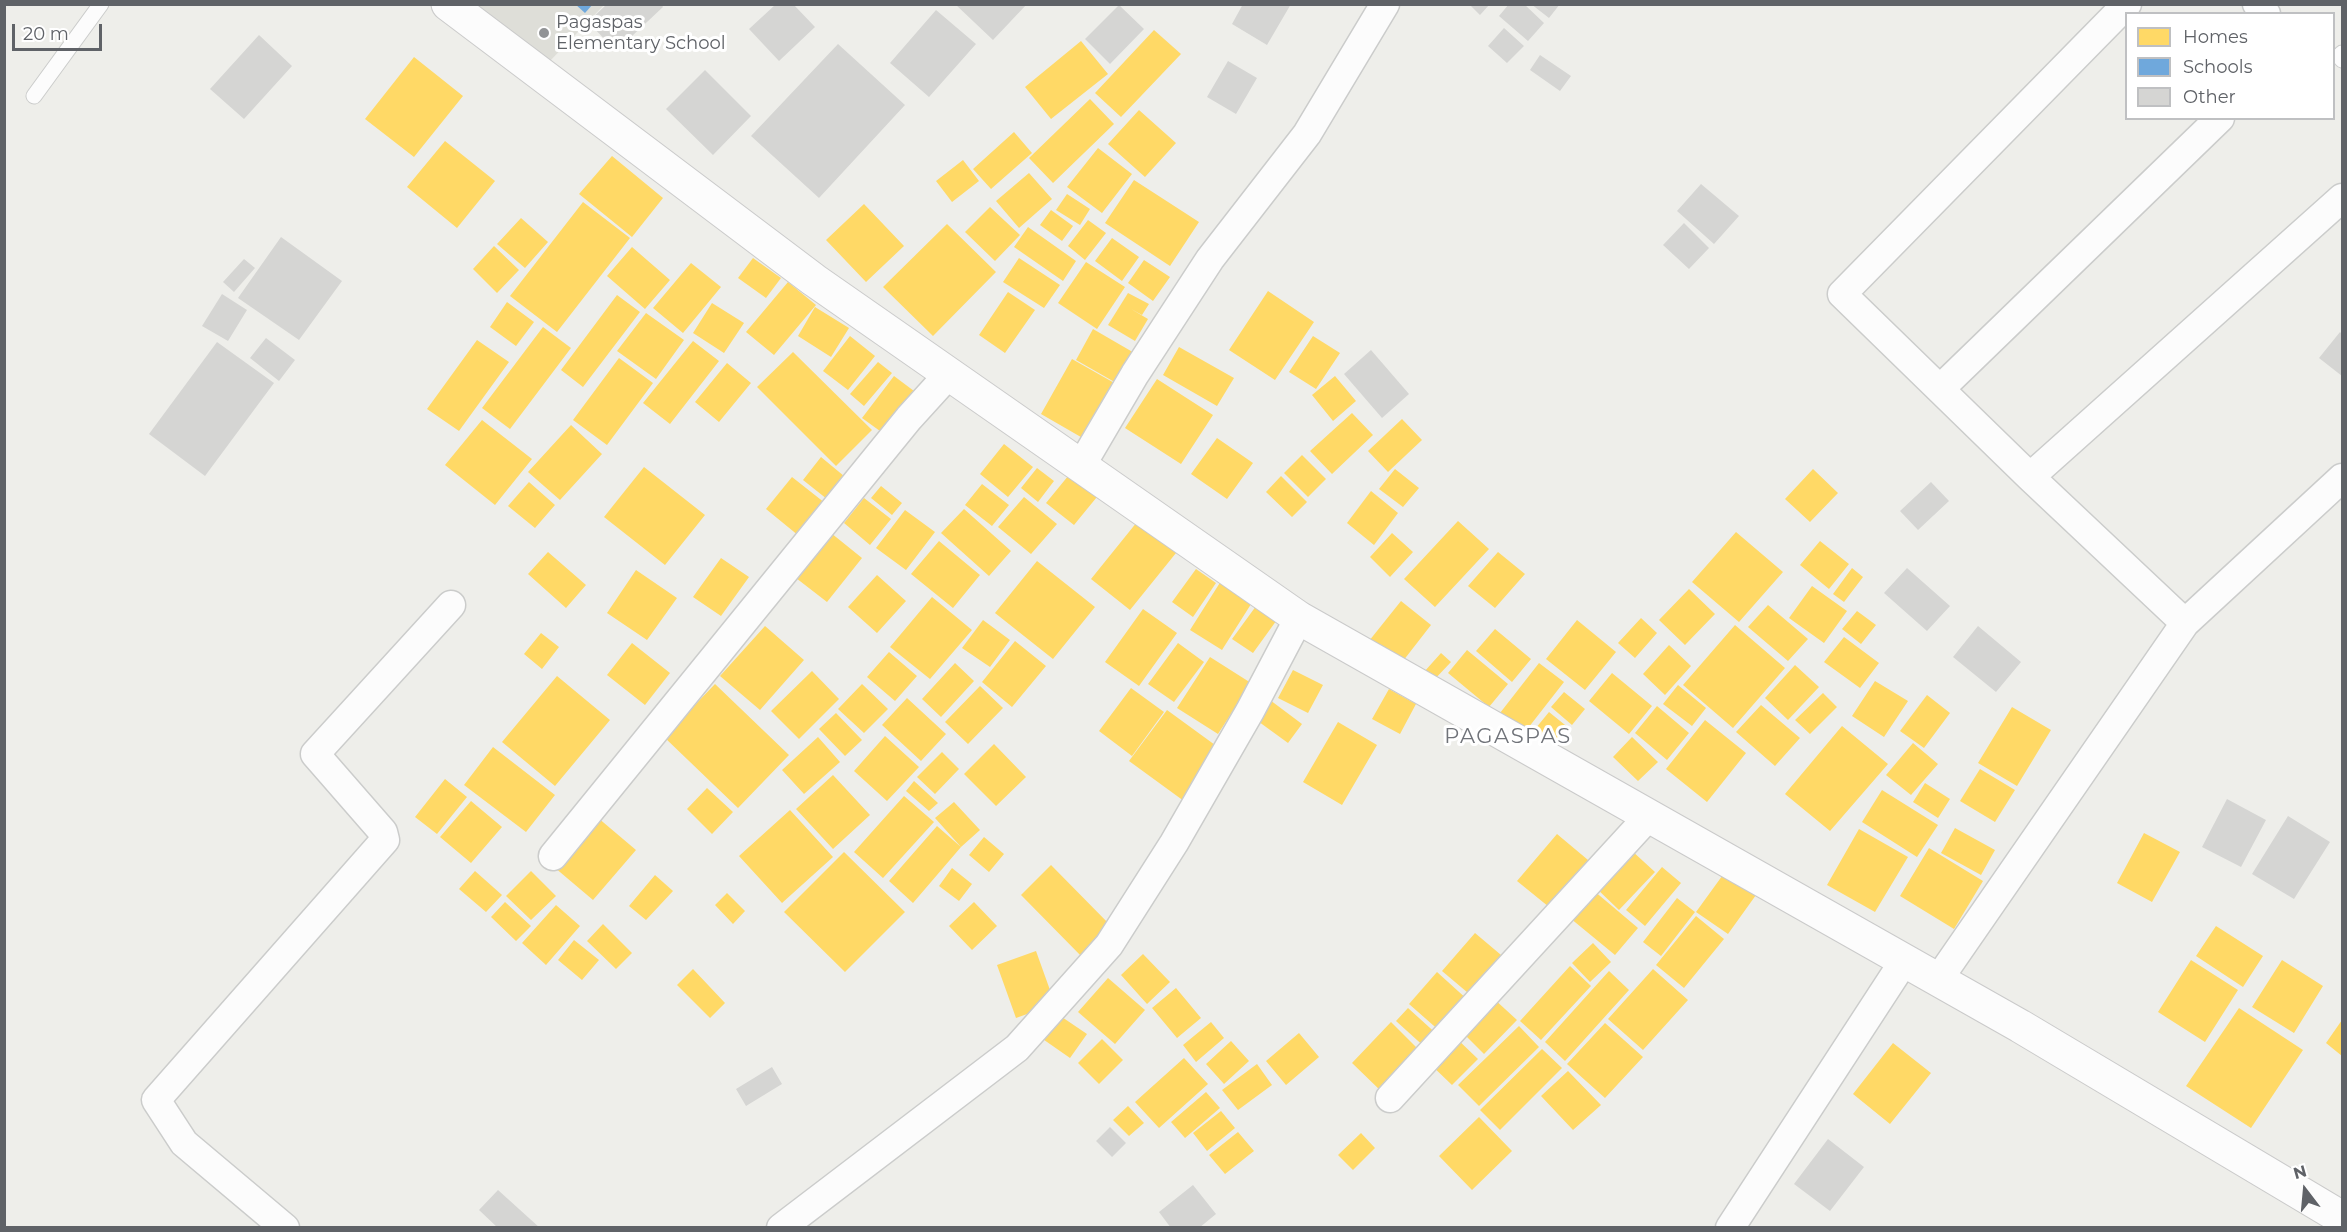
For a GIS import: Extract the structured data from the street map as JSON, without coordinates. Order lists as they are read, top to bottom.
{
  "districts": ["PAGASPAS"],
  "places": ["Pagaspas Elementary School"],
  "legend": ["Homes", "Schools", "Other"],
  "scale_bar": "20 m",
  "north": "top"
}
